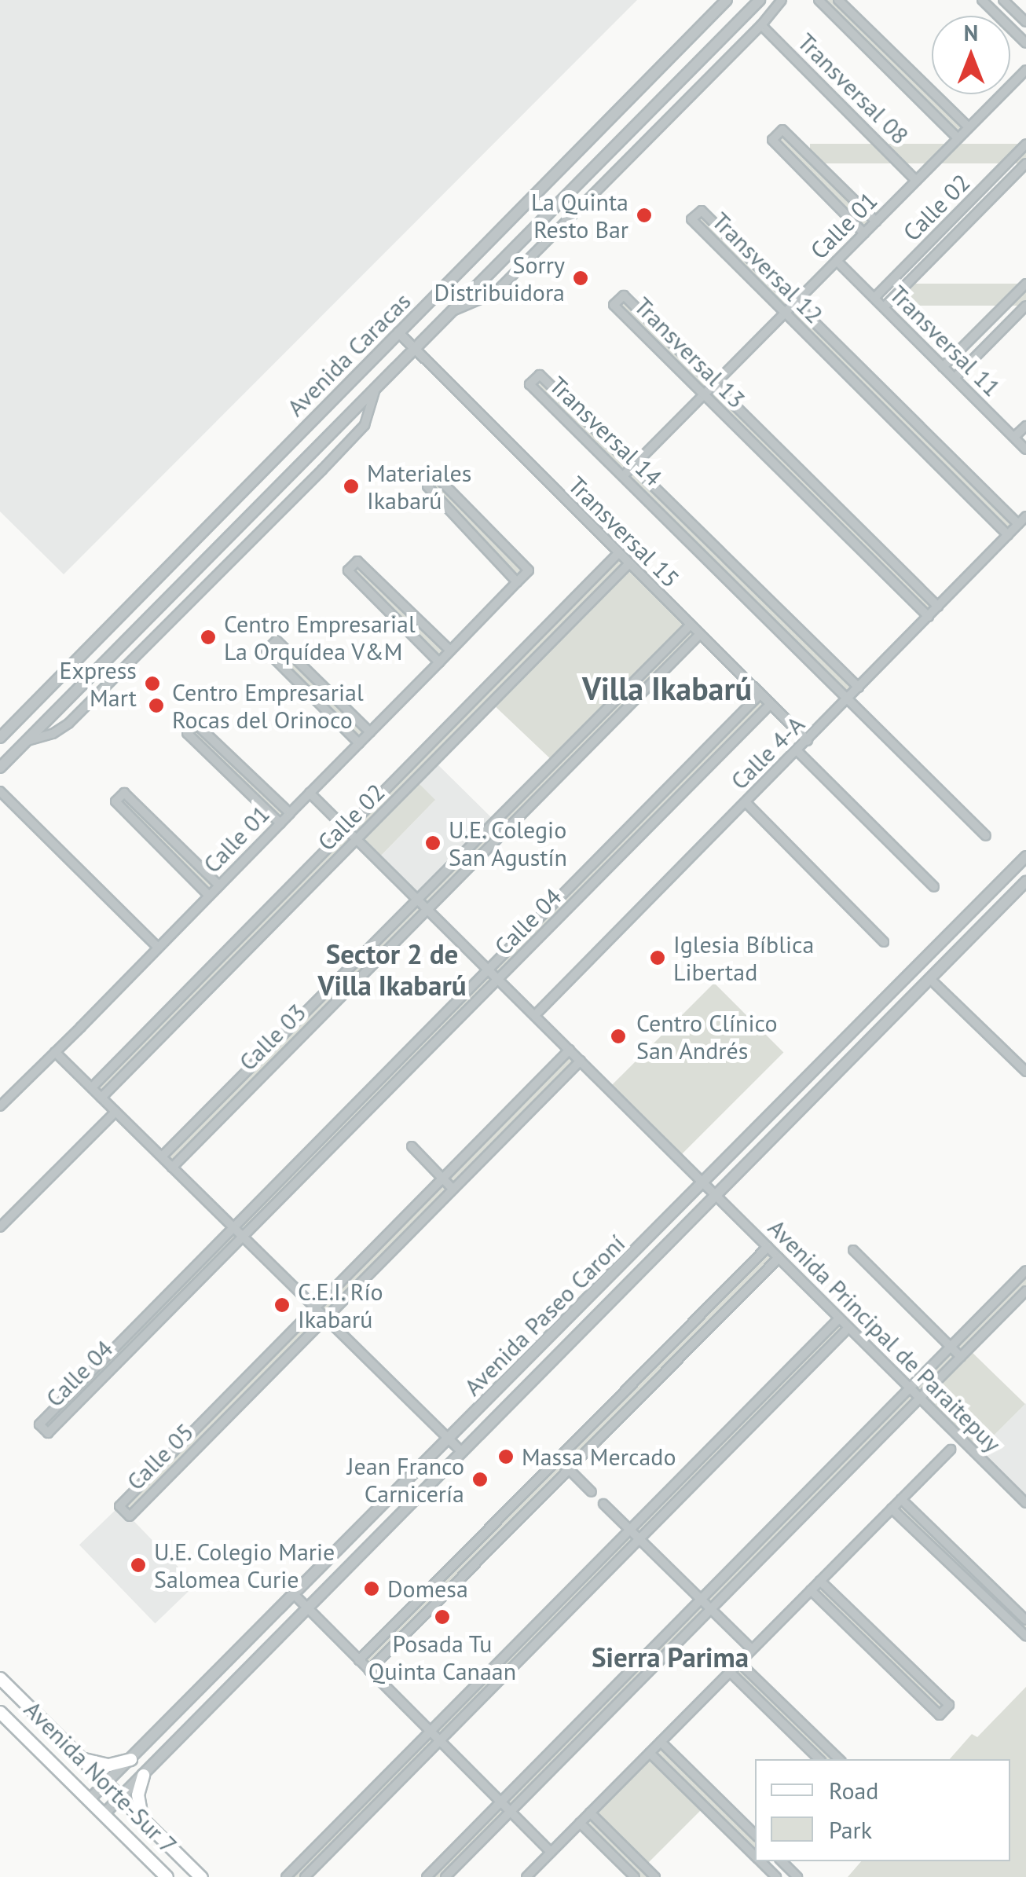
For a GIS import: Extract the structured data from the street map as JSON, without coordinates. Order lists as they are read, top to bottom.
{
  "streets": {
    "main road": ["Avenida Norte-Sur 7"],
    "street": [
      "Transversal 08",
      "Calle 02",
      "Calle 01",
      "Transversal 12",
      "Transversal 11",
      "Transversal 13",
      "Avenida Caracas",
      "Transversal 14",
      "Transversal 15",
      "Calle 4-A",
      "Calle 04",
      "Calle 03",
      "Avenida Paseo Caroní",
      "Avenida Principal de Paraitepuy",
      "Calle 05"
    ]
  },
  "crossings": [
    ["Transversal 08", "Calle 01"],
    ["Transversal 08", "Avenida Caracas"],
    ["Calle 02", "Transversal 11"],
    ["Calle 02", "Transversal 15"],
    ["Calle 02", "Avenida Principal de Paraitepuy"],
    ["Calle 01", "Transversal 12"],
    ["Calle 01", "Transversal 11"],
    ["Calle 01", "Transversal 13"],
    ["Calle 01", "Transversal 14"],
    ["Calle 01", "Avenida Principal de Paraitepuy"],
    ["Transversal 12", "Calle 4-A"],
    ["Transversal 13", "Calle 4-A"],
    ["Avenida Caracas", "Transversal 15"],
    ["Transversal 14", "Calle 4-A"],
    ["Transversal 15", "Calle 4-A"],
    ["Transversal 15", "Calle 04"],
    ["Transversal 15", "Calle 03"],
    ["Calle 4-A", "Avenida Principal de Paraitepuy"],
    ["Calle 04", "Avenida Principal de Paraitepuy"],
    ["Calle 03", "Avenida Principal de Paraitepuy"],
    ["Avenida Paseo Caroní", "Avenida Principal de Paraitepuy"],
    ["Avenida Paseo Caroní", "Avenida Norte-Sur 7"],
    ["Avenida Principal de Paraitepuy", "Calle 05"]
  ],
  "districts": ["Villa Ikabarú", "Sector 2 de Villa Ikabarú", "Sierra Parima"],
  "places": [
    "La Quinta Resto Bar",
    "Sorry Distribuidora",
    "Materiales Ikabarú",
    "Centro Empresarial La Orquídea V&M",
    "Express Mart",
    "Centro Empresarial Rocas del Orinoco",
    "U.E. Colegio San Agustín",
    "Iglesia Bíblica Libertad",
    "Centro Clínico San Andrés",
    "C.E.I. Río Ikabarú",
    "Massa Mercado",
    "Jean Franco Carnicería",
    "U.E. Colegio Marie Salomea Curie",
    "Domesa",
    "Posada Tu Quinta Canaan"
  ],
  "legend": ["Road", "Park"],
  "north": "top"
}
